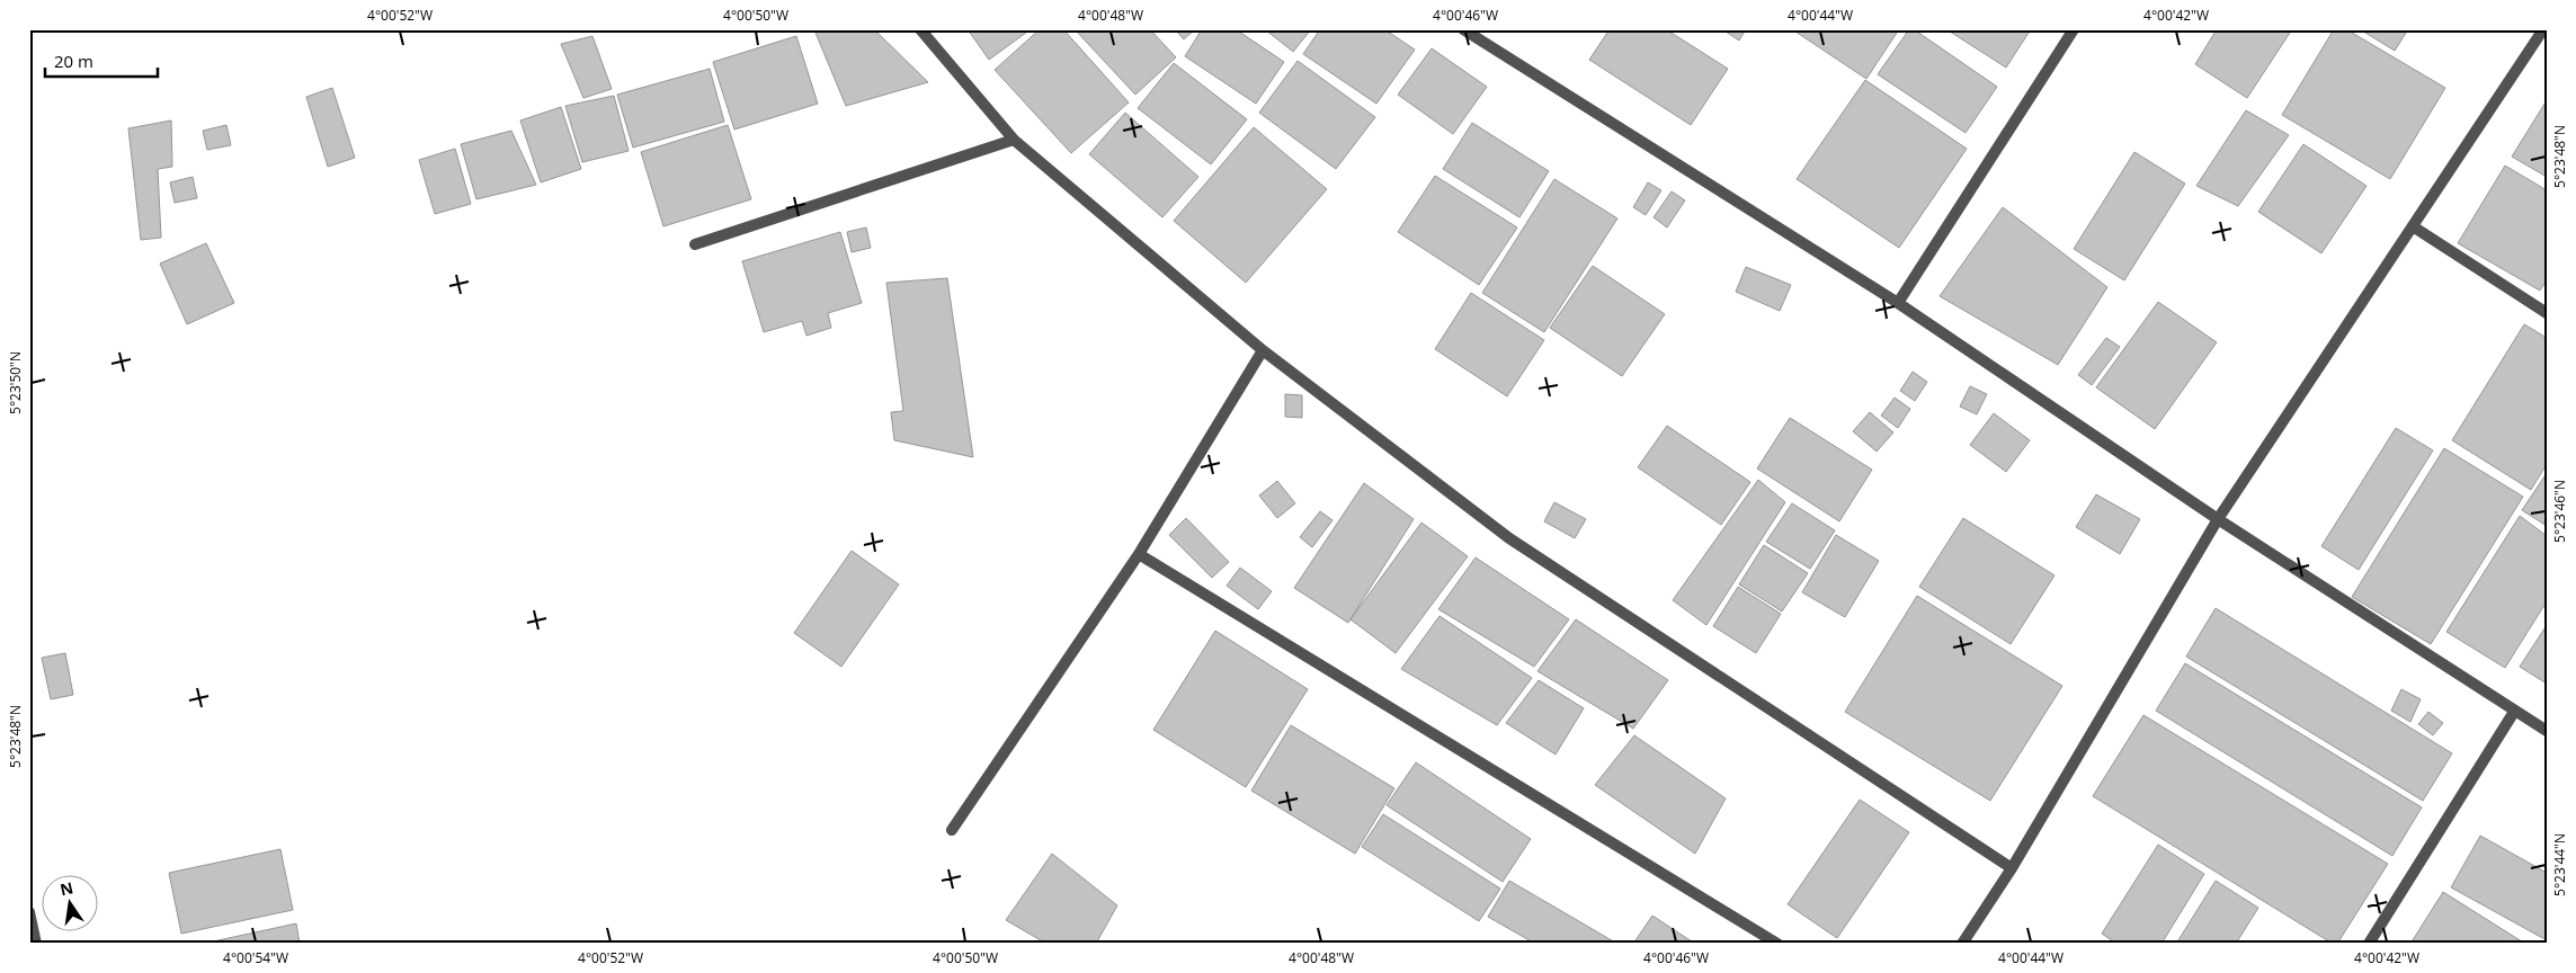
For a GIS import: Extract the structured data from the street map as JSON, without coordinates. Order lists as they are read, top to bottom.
{
  "scale_bar": "20 m",
  "north": "top",
  "coordinates": [
    "4°00'52\"W",
    "4°00'50\"W",
    "4°00'48\"W",
    "4°00'46\"W",
    "4°00'44\"W",
    "4°00'42\"W",
    "5°23'48\"N",
    "5°23'50\"N",
    "5°23'46\"N",
    "5°23'44\"N",
    "4°00'54\"W"
  ]
}
